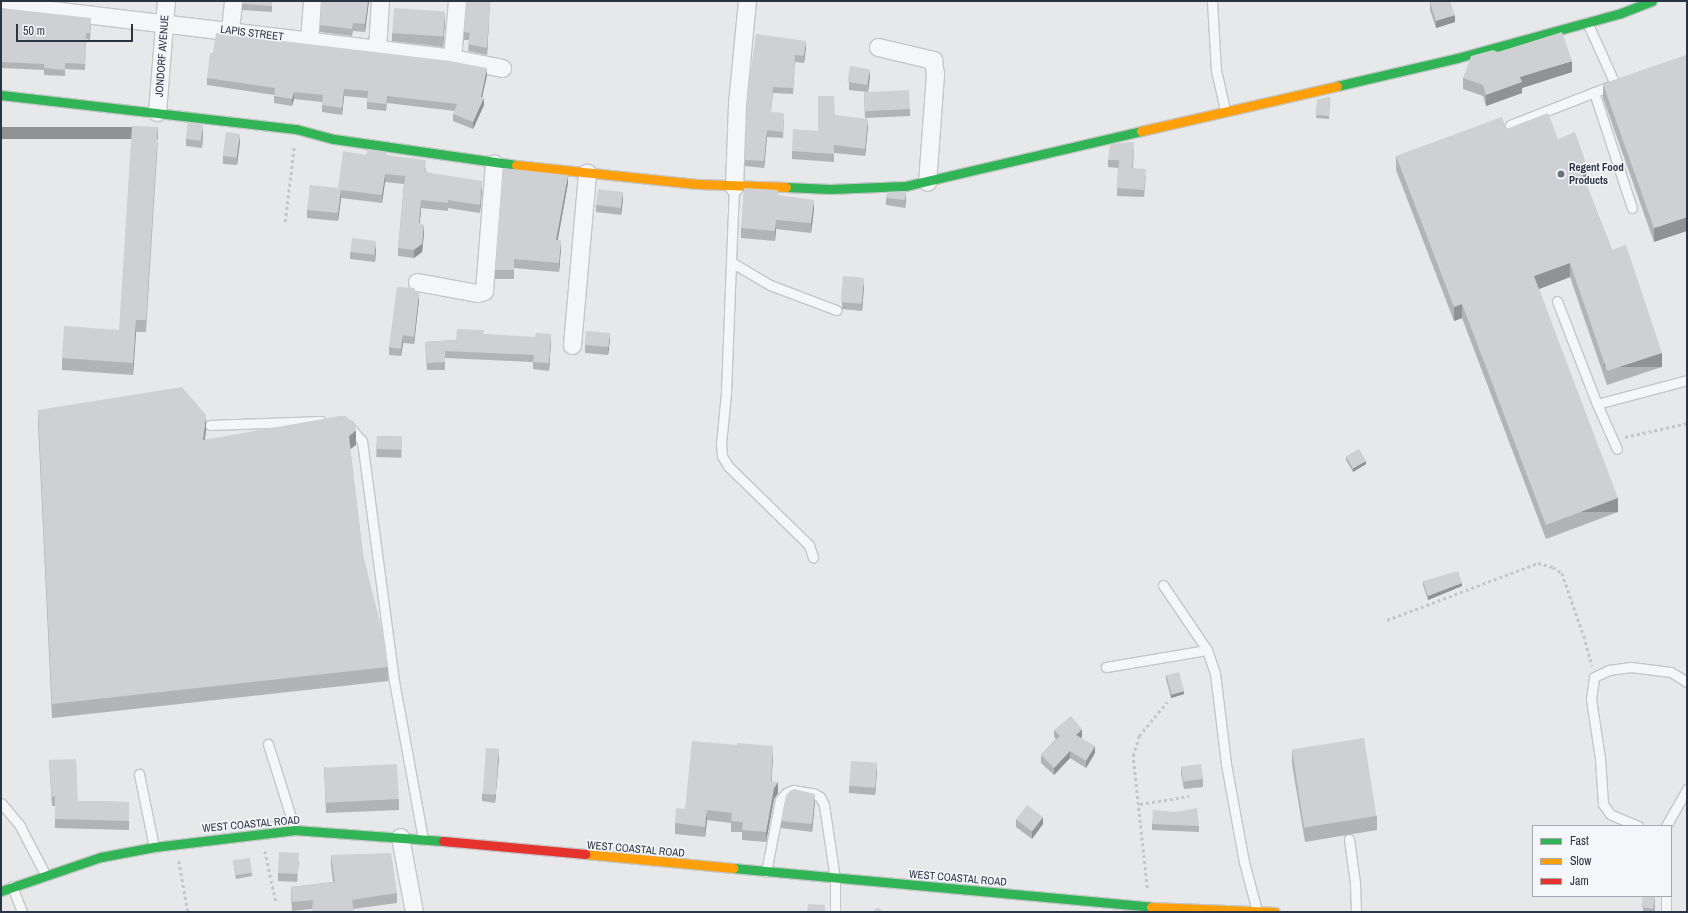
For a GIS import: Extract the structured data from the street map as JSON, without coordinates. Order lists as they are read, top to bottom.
{
  "streets": {
    "street": ["LAPIS STREET", "JONDORF AVENUE", "WEST COASTAL ROAD"]
  },
  "crossings": [
    ["LAPIS STREET", "JONDORF AVENUE"]
  ],
  "places": ["Regent Food Products"],
  "legend": ["Fast", "Slow", "Jam"],
  "scale_bar": "50 m"
}
